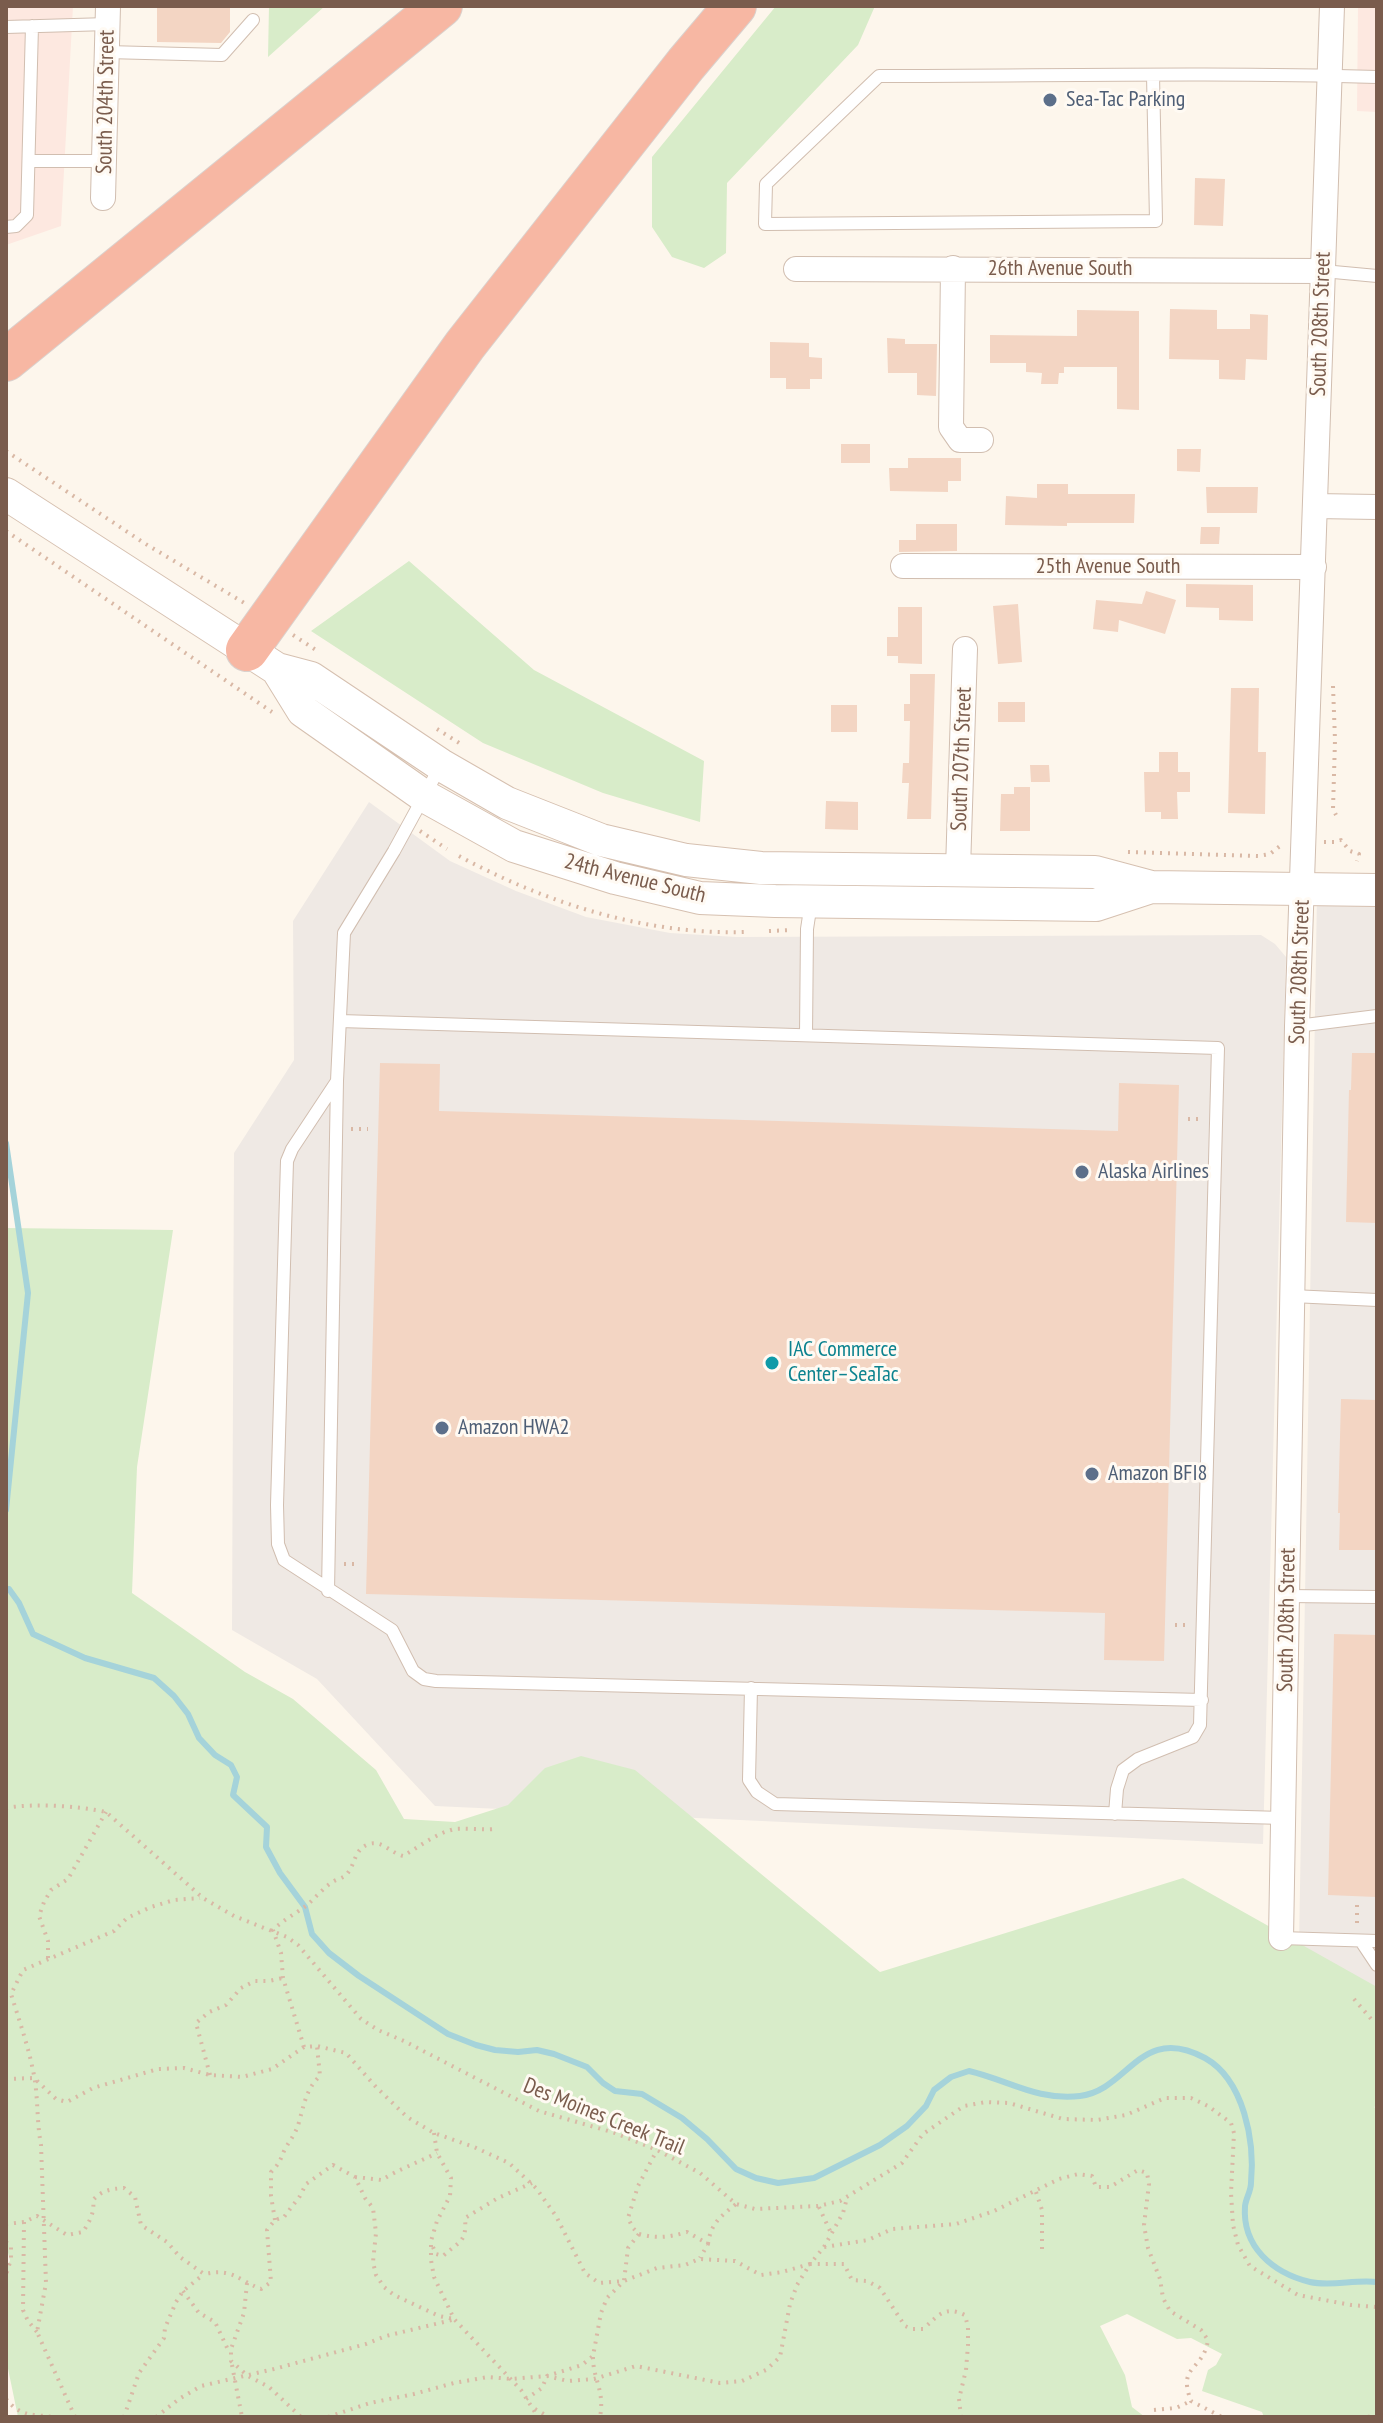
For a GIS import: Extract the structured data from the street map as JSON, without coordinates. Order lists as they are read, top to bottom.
{
  "streets": {
    "street": [
      "South 204th Street",
      "26th Avenue South",
      "South 208th Street",
      "25th Avenue South",
      "South 207th Street",
      "24th Avenue South"
    ],
    "path": ["Des Moines Creek Trail"]
  },
  "crossings": [
    ["26th Avenue South", "South 208th Street"],
    ["South 208th Street", "25th Avenue South"],
    ["South 208th Street", "24th Avenue South"],
    ["South 207th Street", "24th Avenue South"]
  ],
  "places": [
    "Sea-Tac Parking",
    "Alaska Airlines",
    "IAC Commerce Center–SeaTac",
    "Amazon HWA2",
    "Amazon BFI8"
  ]
}
